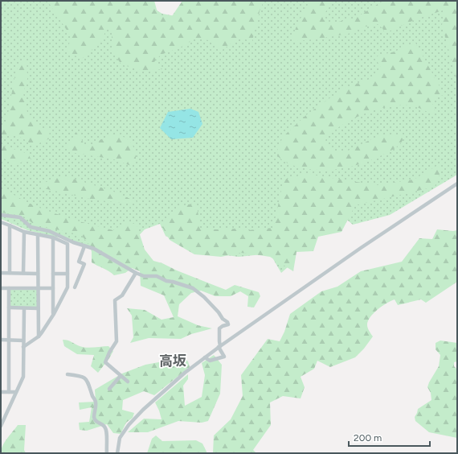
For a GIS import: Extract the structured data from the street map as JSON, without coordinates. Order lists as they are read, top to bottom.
{
  "districts": ["高坂"],
  "scale_bar": "200 m"
}
